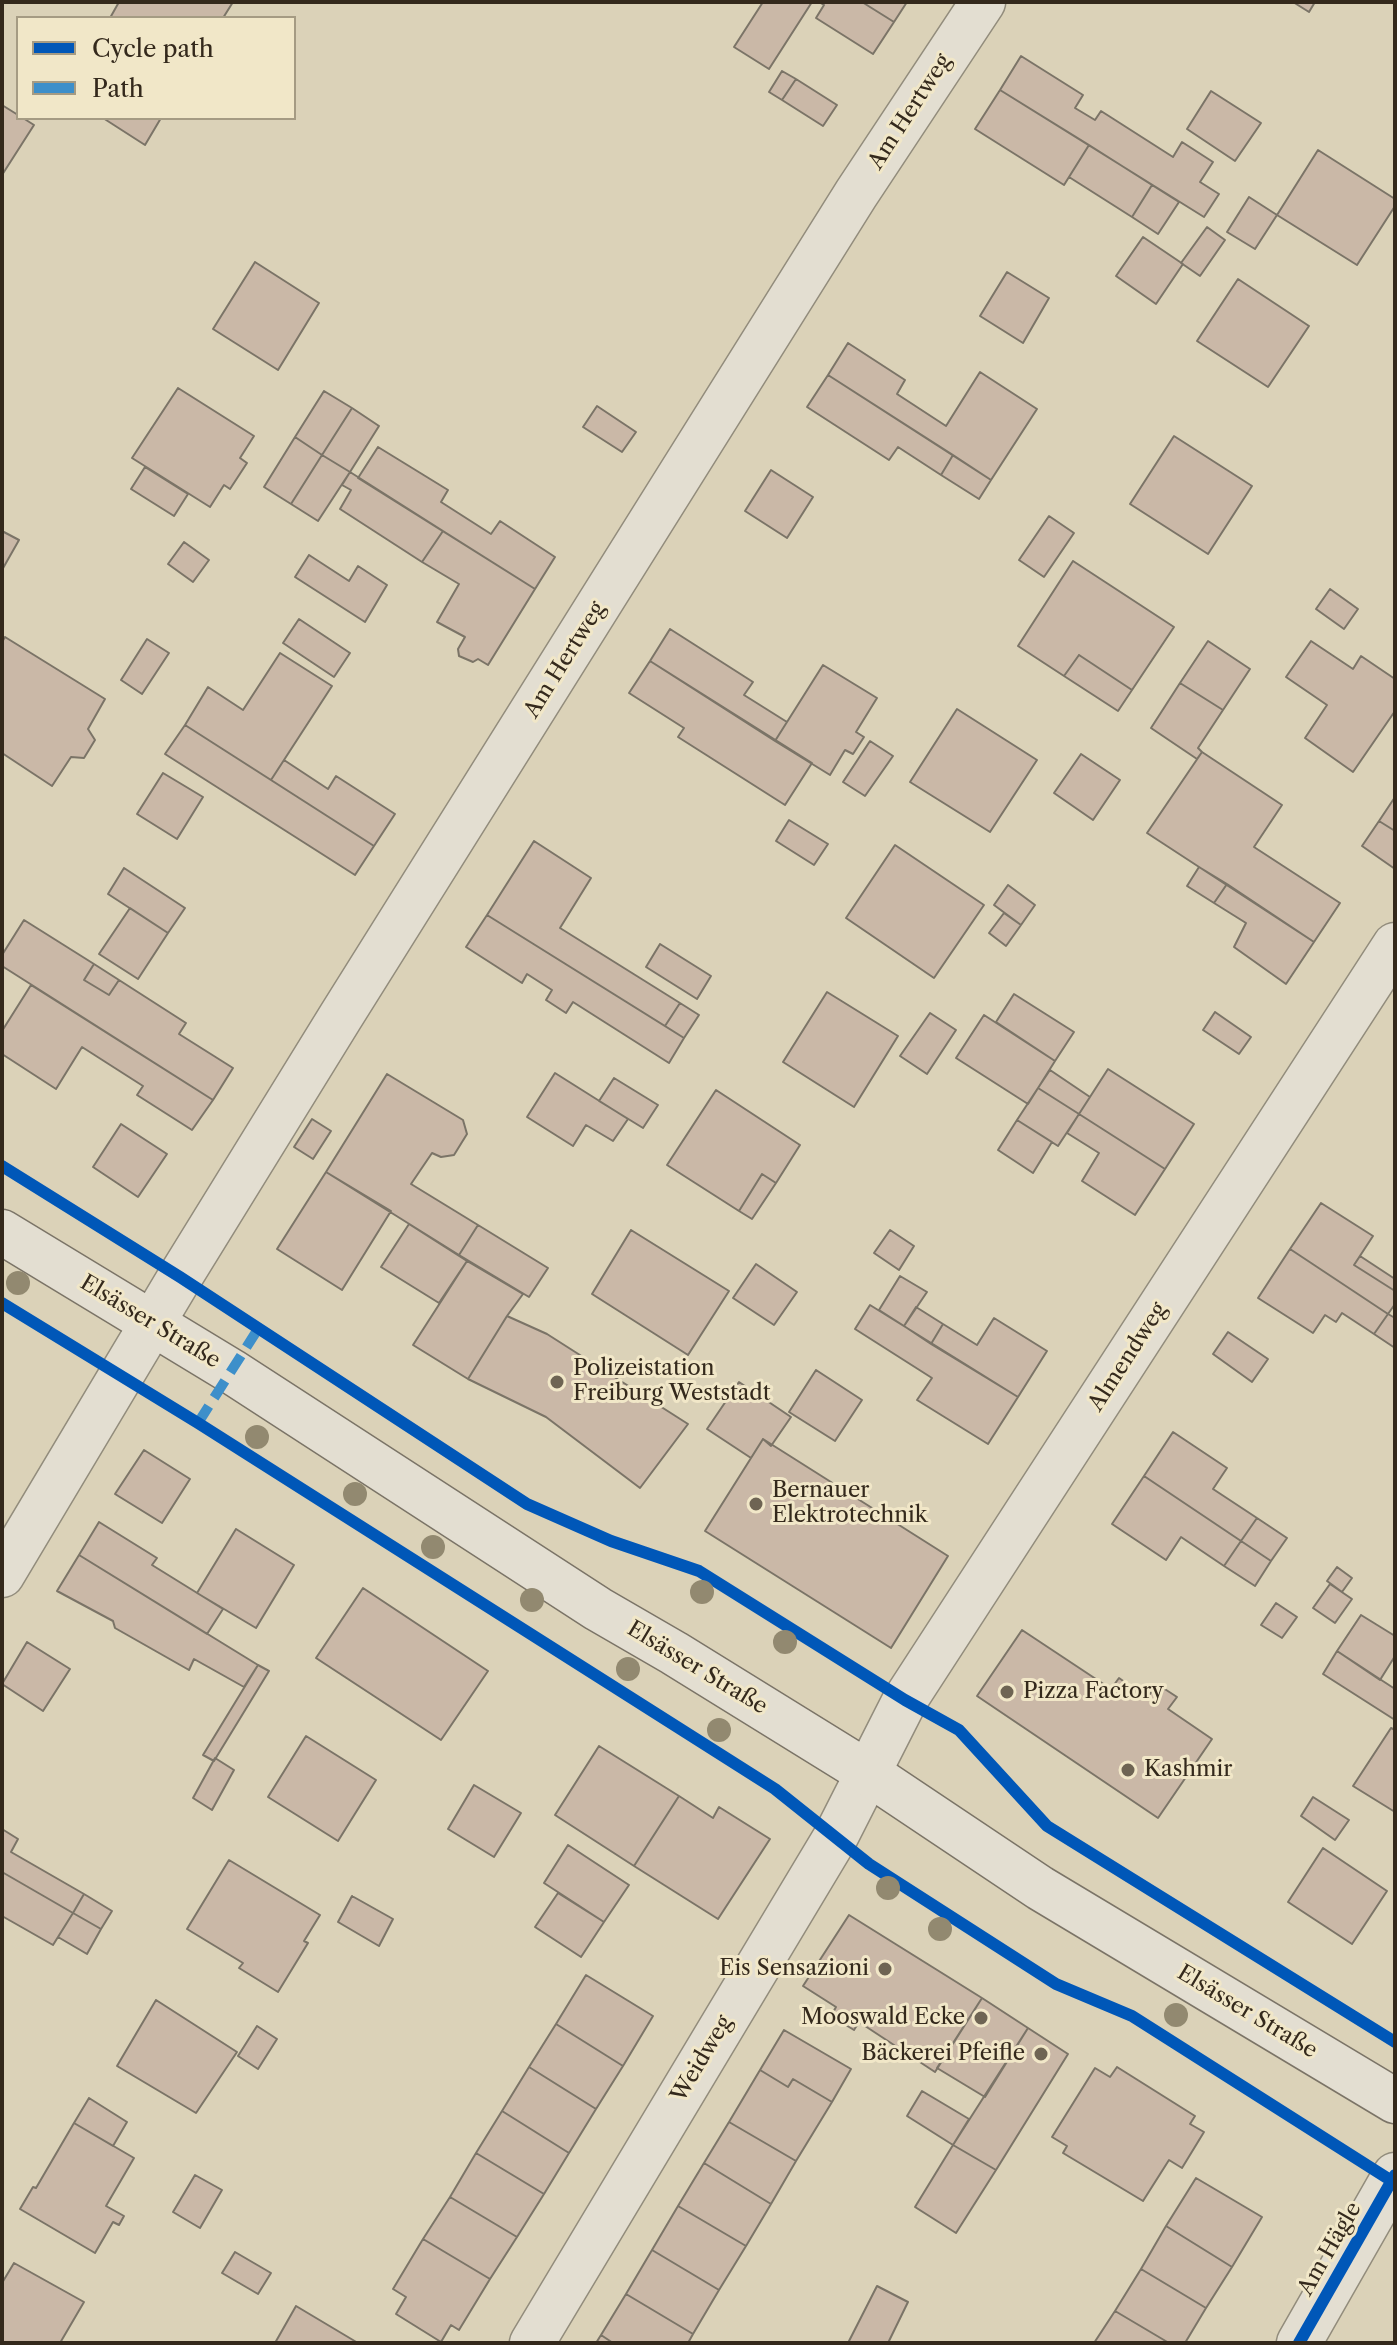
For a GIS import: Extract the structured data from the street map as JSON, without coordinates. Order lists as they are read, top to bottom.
{
  "streets": {
    "street": [
      "Am Hertweg",
      "Elsässer Straße",
      "Almendweg",
      "Weidweg",
      "Am Hägle"
    ]
  },
  "crossings": [
    ["Am Hertweg", "Elsässer Straße"],
    ["Elsässer Straße", "Almendweg"],
    ["Elsässer Straße", "Weidweg"],
    ["Almendweg", "Weidweg"]
  ],
  "places": [
    "Polizeistation Freiburg Weststadt",
    "Bernauer Elektrotechnik",
    "Pizza Factory",
    "Kashmir",
    "Eis Sensazioni",
    "Mooswald Ecke",
    "Bäckerei Pfeifle"
  ],
  "legend": ["Cycle path", "Path"]
}
